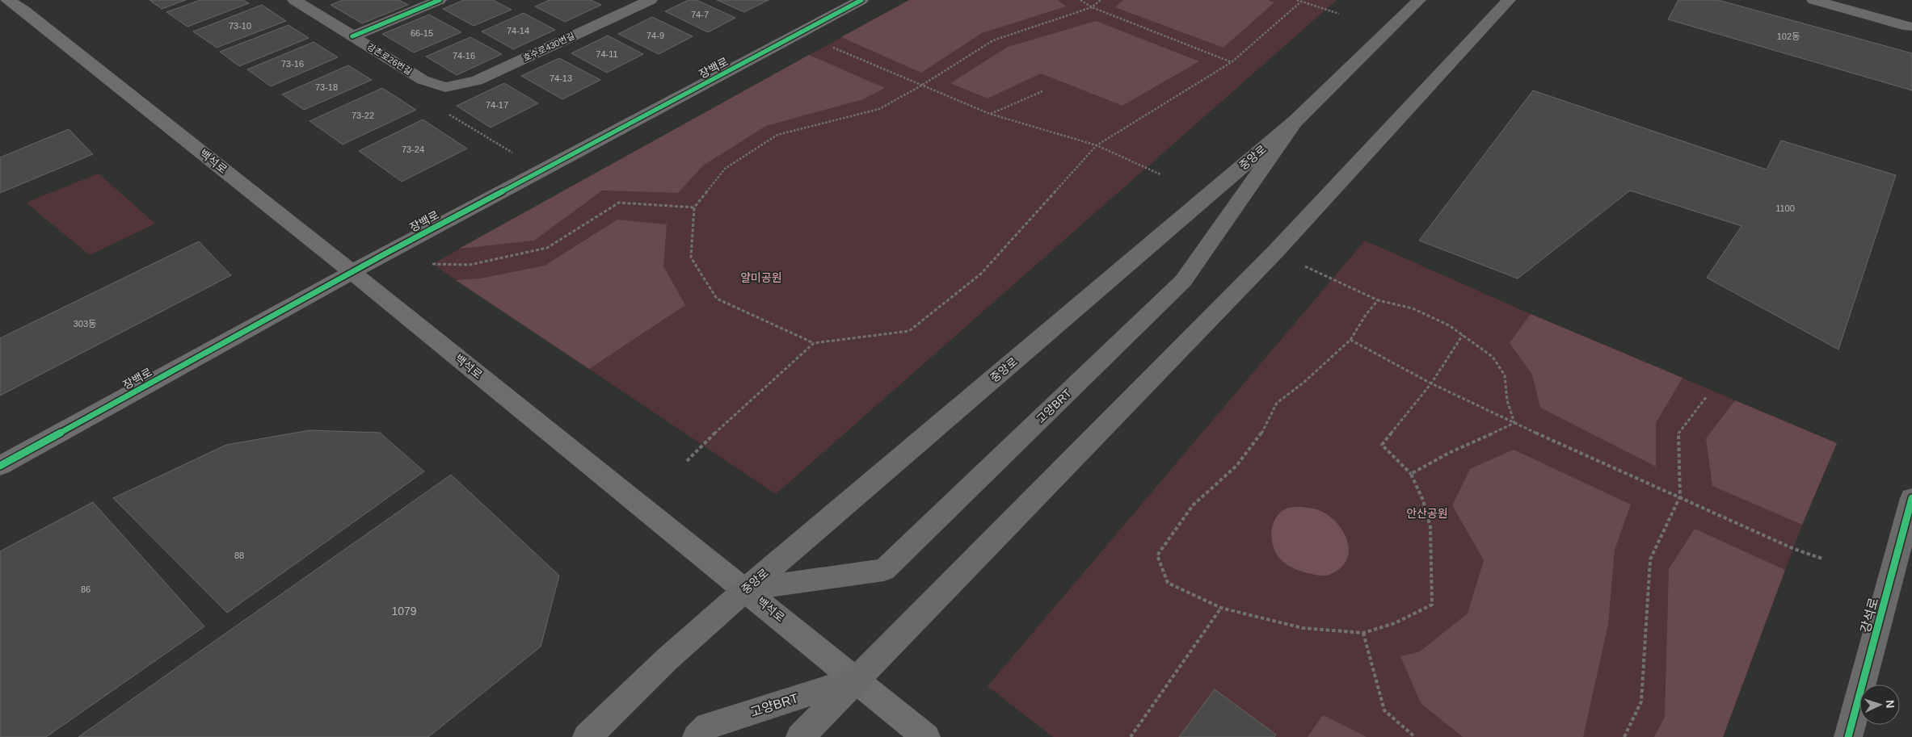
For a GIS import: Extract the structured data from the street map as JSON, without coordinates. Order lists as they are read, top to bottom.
{
  "streets": {
    "main road": [
      "호수로430번길",
      "강촌로26번길",
      "장백로",
      "중앙로",
      "백석로",
      "고양BRT",
      "강석로"
    ]
  },
  "crossings": [
    ["호수로430번길", "강촌로26번길"],
    ["장백로", "백석로"],
    ["중앙로", "백석로"],
    ["중앙로", "고양BRT"],
    ["백석로", "고양BRT"]
  ],
  "parks": ["얄미공원", "안산공원"],
  "house_numbers": [
    "74-7",
    "73-10",
    "74-14",
    "66-15",
    "74-9",
    "102동",
    "74-11",
    "74-16",
    "73-16",
    "74-13",
    "73-18",
    "74-17",
    "73-22",
    "73-24",
    "1100",
    "303동",
    "88",
    "86",
    "1079"
  ],
  "north": "right"
}
